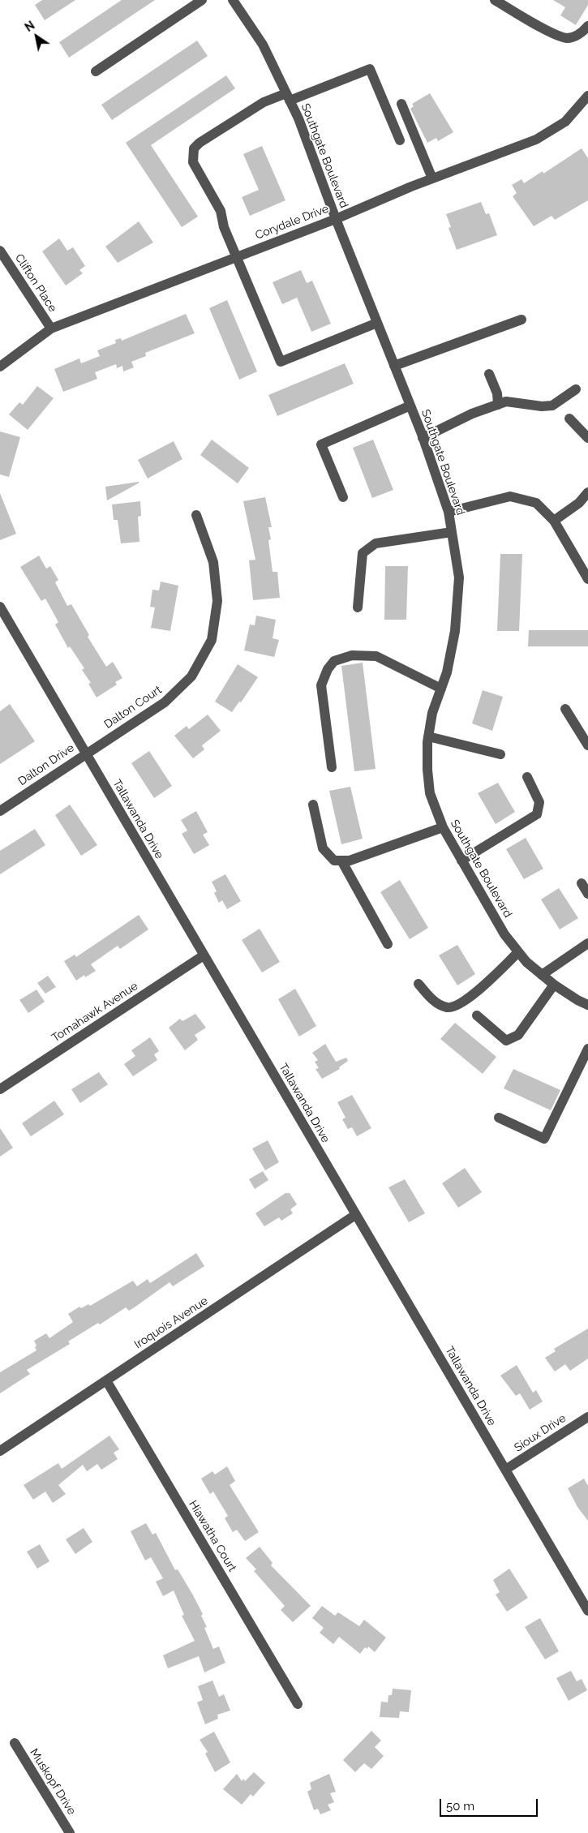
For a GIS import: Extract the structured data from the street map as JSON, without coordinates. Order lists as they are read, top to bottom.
{
  "streets": {
    "street": [
      "Southgate Boulevard",
      "Corydale Drive",
      "Clifton Place",
      "Dalton Court",
      "Dalton Drive",
      "Tallawanda Drive",
      "Tomahawk Avenue",
      "Iroquois Avenue",
      "Sioux Drive",
      "Hiawatha Court",
      "Muskopf Drive"
    ]
  },
  "crossings": [
    ["Southgate Boulevard", "Corydale Drive"],
    ["Corydale Drive", "Clifton Place"],
    ["Dalton Court", "Dalton Drive"],
    ["Dalton Court", "Tallawanda Drive"],
    ["Dalton Drive", "Tallawanda Drive"],
    ["Tallawanda Drive", "Tomahawk Avenue"],
    ["Tallawanda Drive", "Iroquois Avenue"],
    ["Tallawanda Drive", "Sioux Drive"],
    ["Iroquois Avenue", "Hiawatha Court"]
  ],
  "scale_bar": "50 m",
  "north": "top left"
}
